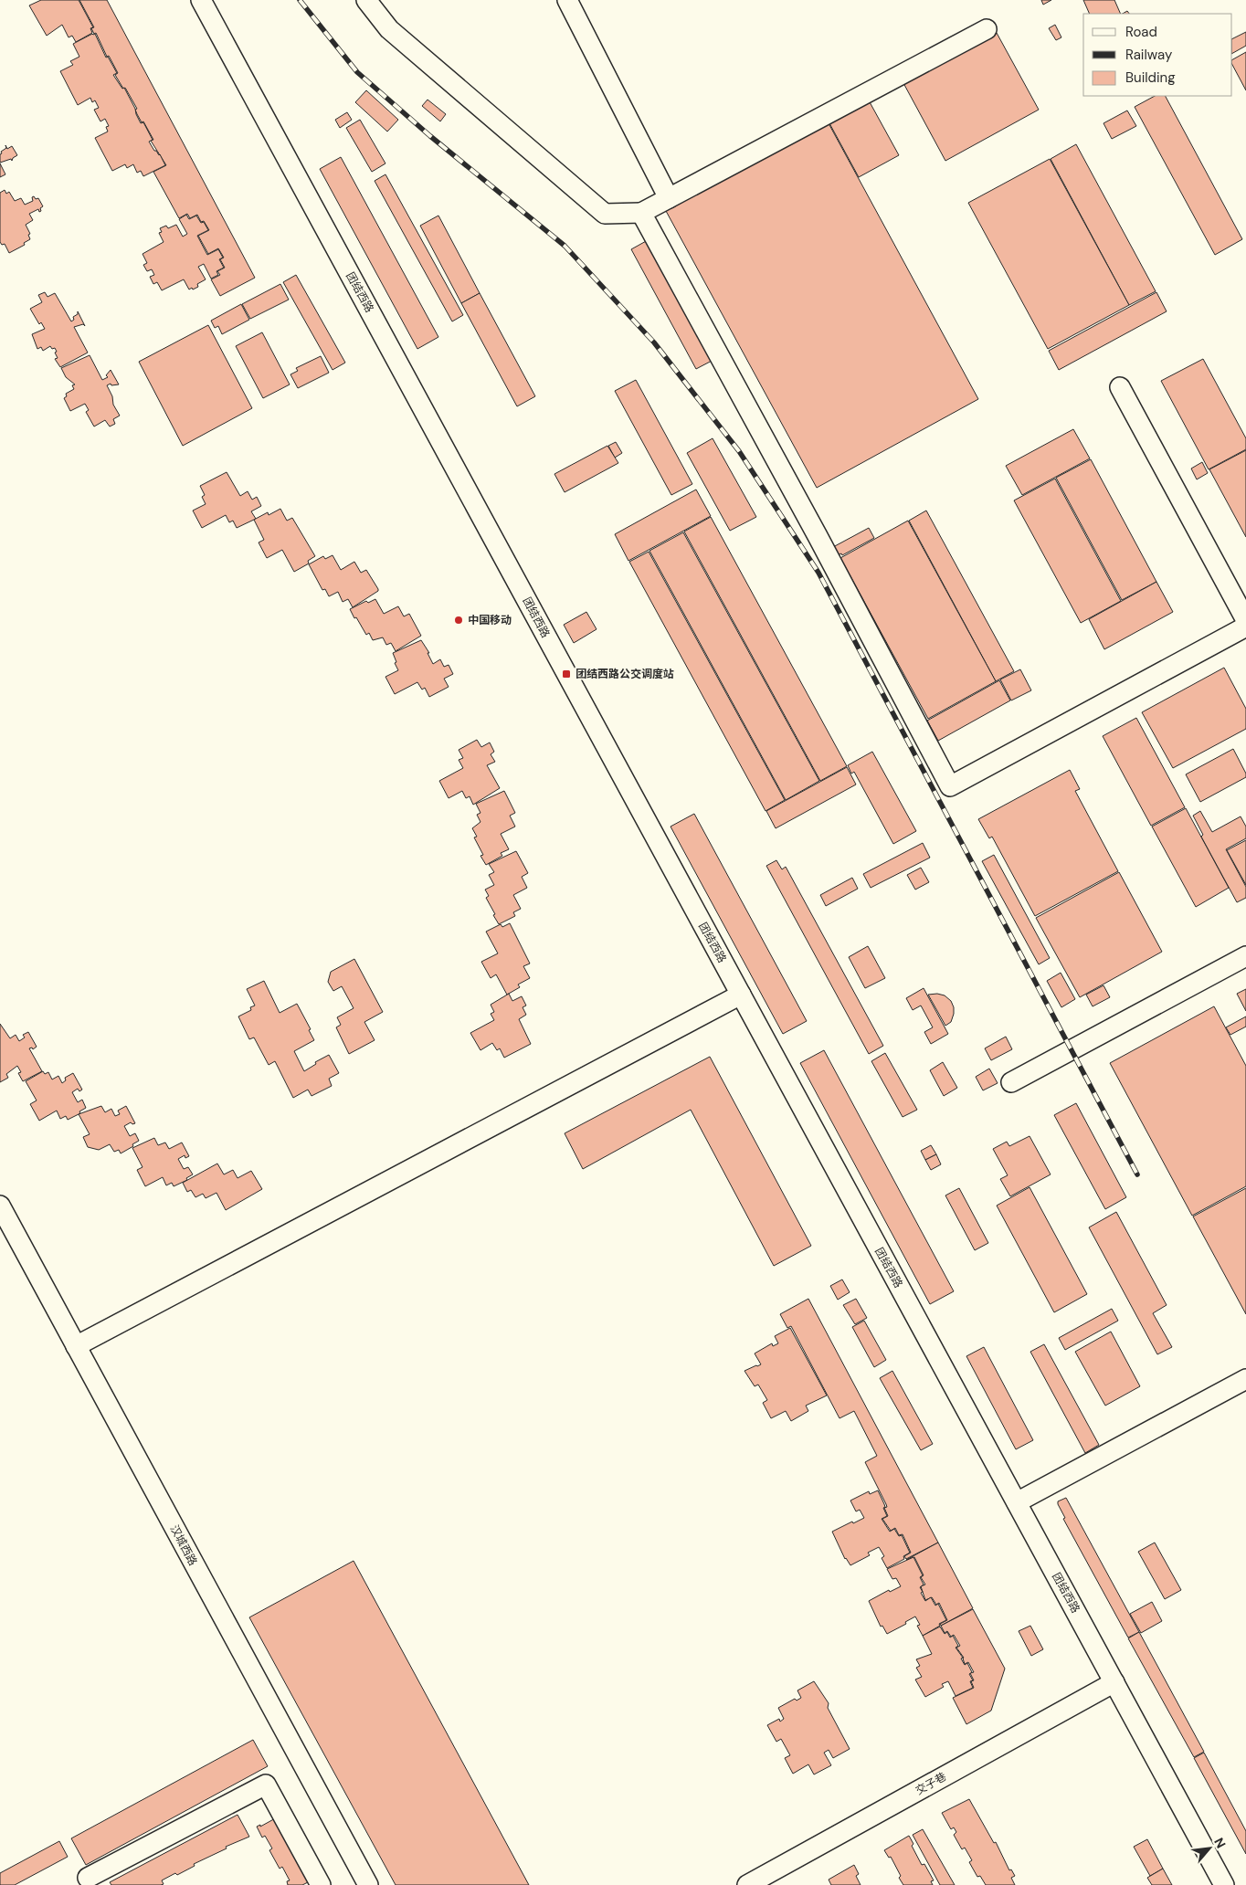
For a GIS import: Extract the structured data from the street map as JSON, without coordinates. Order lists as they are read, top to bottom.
{
  "streets": {
    "street": ["团结西路", "汉城西路", "交子巷"]
  },
  "crossings": [
    ["团结西路", "交子巷"]
  ],
  "places": {
    "other": ["中国移动"],
    "transit": ["团结西路公交调度站"]
  },
  "legend": ["Road", "Railway", "Building"],
  "north": "top right"
}
